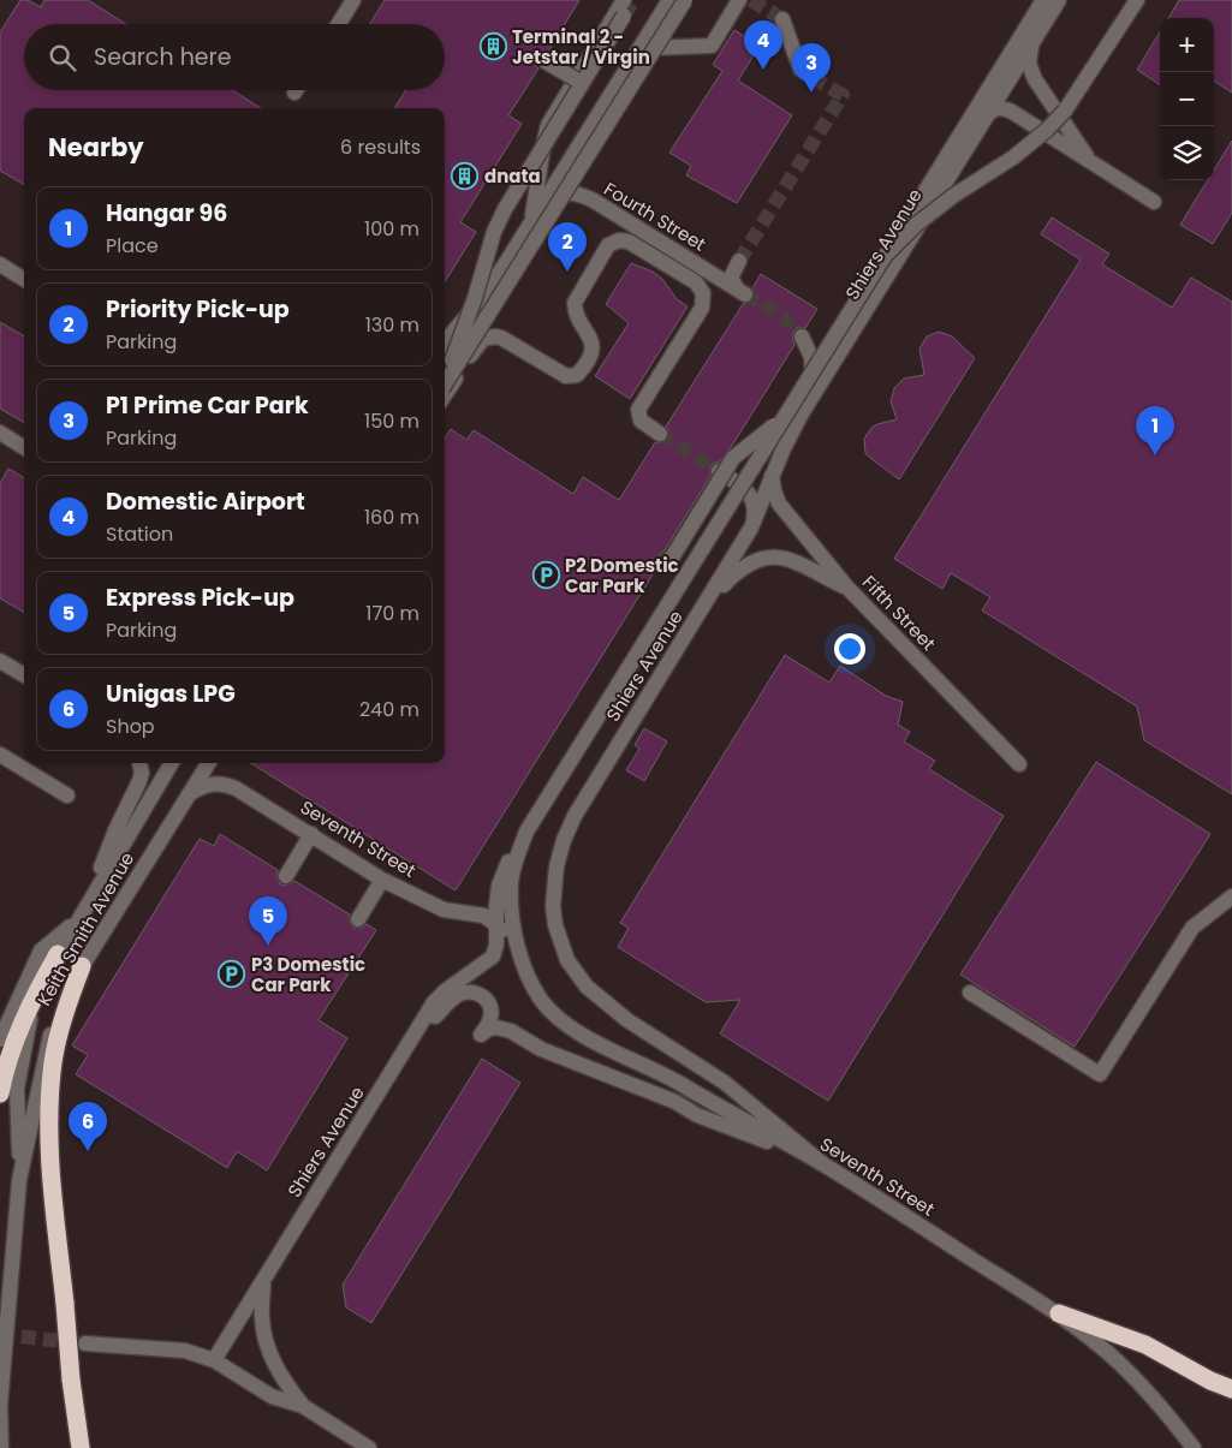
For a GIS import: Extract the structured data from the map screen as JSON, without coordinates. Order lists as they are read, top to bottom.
{
  "streets": {
    "street": [
      "Fourth Street",
      "Shiers Avenue",
      "Fifth Street",
      "Seventh Street",
      "Keith Smith Avenue"
    ]
  },
  "crossings": [
    ["Shiers Avenue", "Fifth Street"],
    ["Shiers Avenue", "Seventh Street"],
    ["Seventh Street", "Keith Smith Avenue"]
  ],
  "places": {
    "building": ["Terminal 2 - Jetstar / Virgin", "dnata"],
    "parking": ["P2 Domestic Car Park", "P3 Domestic Car Park"]
  },
  "page": {
    "map_buttons": ["+", "−"],
    "pins": [
      "4",
      "3",
      "2",
      "1",
      "5",
      "6"
    ],
    "search": "Search here",
    "heading": ["Nearby", "6 results"],
    "list": [
      {
        "mark": "1",
        "name": "Hangar 96",
        "note": "Place",
        "value": "100 m"
      },
      {
        "mark": "2",
        "name": "Priority Pick-up",
        "note": "Parking",
        "value": "130 m"
      },
      {
        "mark": "3",
        "name": "P1 Prime Car Park",
        "note": "Parking",
        "value": "150 m"
      },
      {
        "mark": "4",
        "name": "Domestic Airport",
        "note": "Station",
        "value": "160 m"
      },
      {
        "mark": "5",
        "name": "Express Pick-up",
        "note": "Parking",
        "value": "170 m"
      },
      {
        "mark": "6",
        "name": "Unigas LPG",
        "note": "Shop",
        "value": "240 m"
      }
    ]
  }
}
